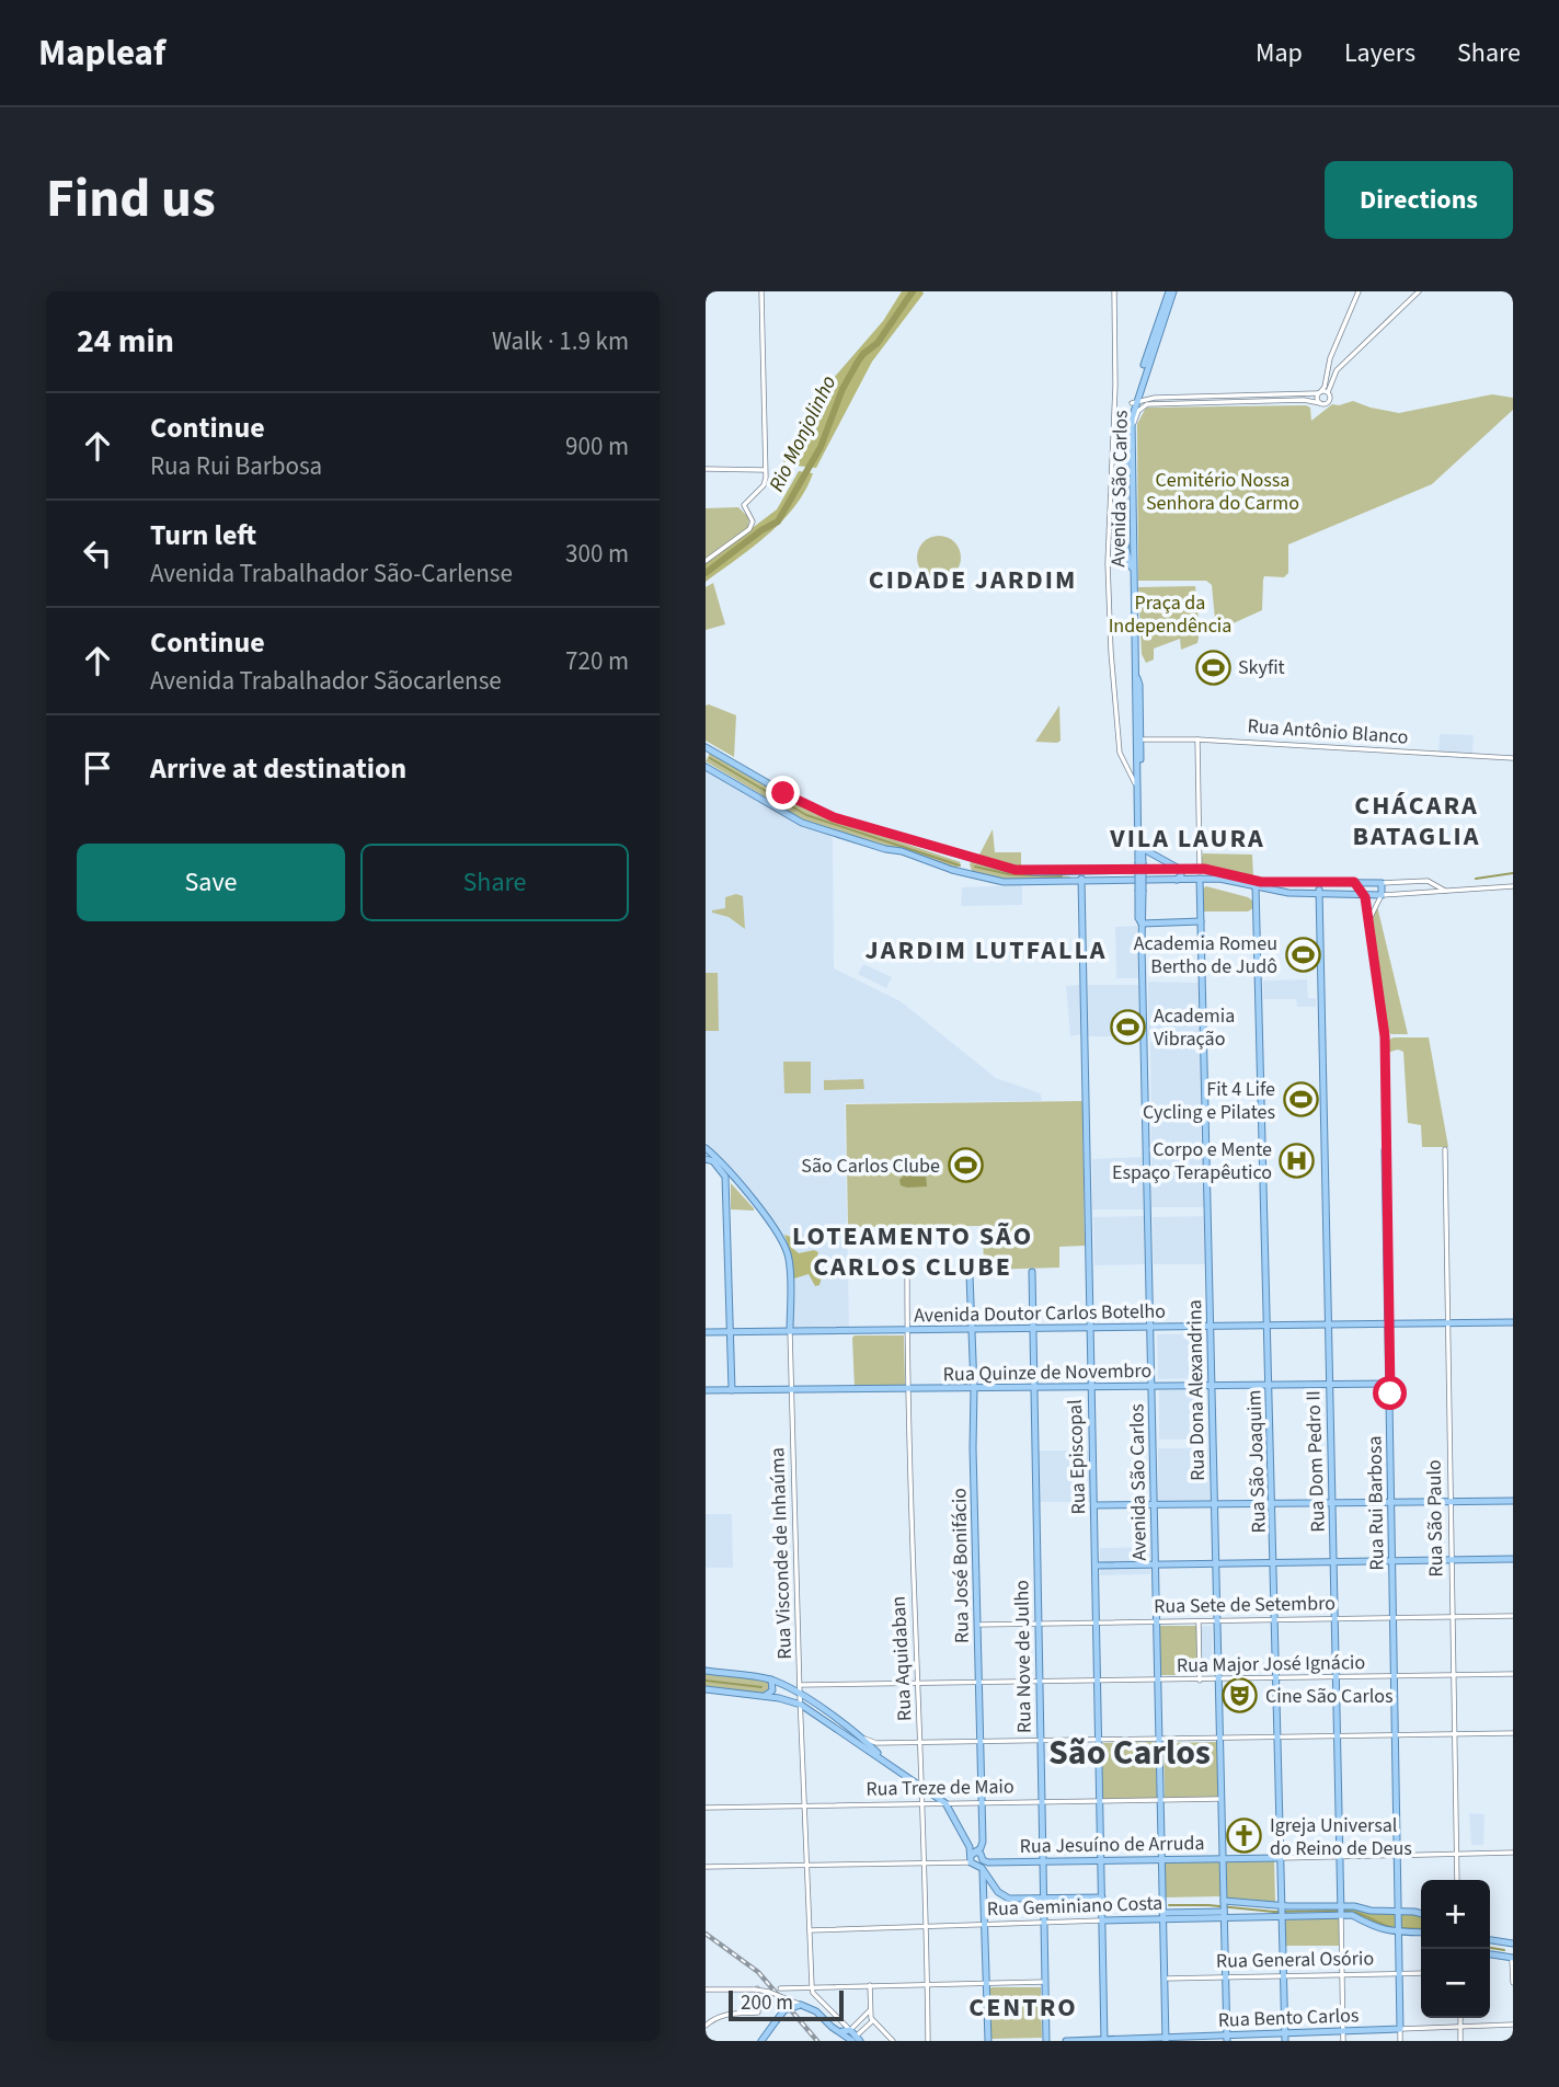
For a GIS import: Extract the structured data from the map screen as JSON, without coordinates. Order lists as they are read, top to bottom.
{
  "streets": {
    "main road": [
      "Avenida São Carlos",
      "Avenida Doutor Carlos Botelho",
      "Rua Quinze de Novembro",
      "Rua Dona Alexandrina",
      "Rua Episcopal",
      "Rua São Joaquim",
      "Rua Dom Pedro II",
      "Rua Rui Barbosa",
      "Rua Visconde de Inhaúma",
      "Rua José Bonifácio",
      "Rua Nove de Julho",
      "Rua Jesuíno de Arruda",
      "Rua Geminiano Costa",
      "Rua Bento Carlos"
    ],
    "street": [
      "Rua Antônio Blanco",
      "Rua São Paulo",
      "Rua Sete de Setembro",
      "Rua Aquidaban",
      "Rua Major José Ignácio",
      "Rua Treze de Maio",
      "Rua General Osório"
    ]
  },
  "crossings": [
    ["Avenida São Carlos", "Rua Antônio Blanco"],
    ["Avenida São Carlos", "Avenida Doutor Carlos Botelho"],
    ["Avenida São Carlos", "Rua Quinze de Novembro"],
    ["Avenida São Carlos", "Rua Sete de Setembro"],
    ["Avenida São Carlos", "Rua Major José Ignácio"],
    ["Avenida São Carlos", "Rua Treze de Maio"],
    ["Avenida São Carlos", "Rua Jesuíno de Arruda"],
    ["Avenida São Carlos", "Rua Geminiano Costa"],
    ["Avenida São Carlos", "Rua General Osório"],
    ["Avenida São Carlos", "Rua Bento Carlos"],
    ["Rua Antônio Blanco", "Rua Dona Alexandrina"],
    ["Avenida Doutor Carlos Botelho", "Rua Dona Alexandrina"],
    ["Avenida Doutor Carlos Botelho", "Rua Episcopal"],
    ["Avenida Doutor Carlos Botelho", "Rua São Joaquim"],
    ["Avenida Doutor Carlos Botelho", "Rua Dom Pedro II"],
    ["Avenida Doutor Carlos Botelho", "Rua Rui Barbosa"],
    ["Avenida Doutor Carlos Botelho", "Rua São Paulo"],
    ["Avenida Doutor Carlos Botelho", "Rua Visconde de Inhaúma"],
    ["Avenida Doutor Carlos Botelho", "Rua José Bonifácio"],
    ["Avenida Doutor Carlos Botelho", "Rua Nove de Julho"],
    ["Avenida Doutor Carlos Botelho", "Rua Aquidaban"],
    ["Rua Quinze de Novembro", "Rua Dona Alexandrina"],
    ["Rua Quinze de Novembro", "Rua Episcopal"],
    ["Rua Quinze de Novembro", "Rua São Joaquim"],
    ["Rua Quinze de Novembro", "Rua Dom Pedro II"],
    ["Rua Quinze de Novembro", "Rua Rui Barbosa"],
    ["Rua Quinze de Novembro", "Rua Visconde de Inhaúma"],
    ["Rua Quinze de Novembro", "Rua José Bonifácio"],
    ["Rua Quinze de Novembro", "Rua Nove de Julho"],
    ["Rua Quinze de Novembro", "Rua Aquidaban"],
    ["Rua Dona Alexandrina", "Rua Sete de Setembro"],
    ["Rua Dona Alexandrina", "Rua Major José Ignácio"],
    ["Rua Dona Alexandrina", "Rua Treze de Maio"],
    ["Rua Dona Alexandrina", "Rua Jesuíno de Arruda"],
    ["Rua Dona Alexandrina", "Rua Geminiano Costa"],
    ["Rua Dona Alexandrina", "Rua General Osório"],
    ["Rua Dona Alexandrina", "Rua Bento Carlos"],
    ["Rua Episcopal", "Rua Sete de Setembro"],
    ["Rua Episcopal", "Rua Major José Ignácio"],
    ["Rua Episcopal", "Rua Treze de Maio"],
    ["Rua Episcopal", "Rua Jesuíno de Arruda"],
    ["Rua Episcopal", "Rua Geminiano Costa"],
    ["Rua Episcopal", "Rua Bento Carlos"],
    ["Rua São Joaquim", "Rua Sete de Setembro"],
    ["Rua São Joaquim", "Rua Major José Ignácio"],
    ["Rua São Joaquim", "Rua Jesuíno de Arruda"],
    ["Rua São Joaquim", "Rua Geminiano Costa"],
    ["Rua São Joaquim", "Rua General Osório"],
    ["Rua São Joaquim", "Rua Bento Carlos"],
    ["Rua Dom Pedro II", "Rua Sete de Setembro"],
    ["Rua Dom Pedro II", "Rua Major José Ignácio"],
    ["Rua Dom Pedro II", "Rua Jesuíno de Arruda"],
    ["Rua Dom Pedro II", "Rua Geminiano Costa"],
    ["Rua Dom Pedro II", "Rua General Osório"],
    ["Rua Dom Pedro II", "Rua Bento Carlos"],
    ["Rua Rui Barbosa", "Rua Sete de Setembro"],
    ["Rua Rui Barbosa", "Rua Major José Ignácio"],
    ["Rua Rui Barbosa", "Rua Jesuíno de Arruda"],
    ["Rua Rui Barbosa", "Rua Geminiano Costa"],
    ["Rua Rui Barbosa", "Rua General Osório"],
    ["Rua Rui Barbosa", "Rua Bento Carlos"],
    ["Rua São Paulo", "Rua Sete de Setembro"],
    ["Rua São Paulo", "Rua Major José Ignácio"],
    ["Rua São Paulo", "Rua Jesuíno de Arruda"],
    ["Rua Visconde de Inhaúma", "Rua Major José Ignácio"],
    ["Rua Visconde de Inhaúma", "Rua Treze de Maio"],
    ["Rua Visconde de Inhaúma", "Rua Geminiano Costa"],
    ["Rua José Bonifácio", "Rua Sete de Setembro"],
    ["Rua José Bonifácio", "Rua Major José Ignácio"],
    ["Rua José Bonifácio", "Rua Treze de Maio"],
    ["Rua José Bonifácio", "Rua Jesuíno de Arruda"],
    ["Rua Sete de Setembro", "Rua Nove de Julho"],
    ["Rua Nove de Julho", "Rua Major José Ignácio"],
    ["Rua Nove de Julho", "Rua Treze de Maio"],
    ["Rua Nove de Julho", "Rua Jesuíno de Arruda"],
    ["Rua Nove de Julho", "Rua Geminiano Costa"],
    ["Rua Aquidaban", "Rua Major José Ignácio"],
    ["Rua Aquidaban", "Rua Treze de Maio"],
    ["Rua Aquidaban", "Rua Geminiano Costa"]
  ],
  "districts": [
    "CIDADE JARDIM",
    "CHÁCARA BATAGLIA",
    "VILA LAURA",
    "JARDIM LUTFALLA",
    "LOTEAMENTO SÃO CARLOS CLUBE",
    "São Carlos",
    "CENTRO"
  ],
  "water": ["Rio Monjolinho"],
  "parks": ["Cemitério Nossa Senhora do Carmo", "Praça da Independência"],
  "places": {
    "sports": [
      "Skyfit",
      "Academia Romeu Bertho de Judô",
      "Academia Vibração",
      "Fit 4 Life Cycling e Pilates",
      "São Carlos Clube"
    ],
    "hospital": ["Corpo e Mente Espaço Terapêutico"],
    "theatre": ["Cine São Carlos"],
    "church": ["Igreja Universal do Reino de Deus"]
  },
  "scale_bar": "200 m",
  "page": {
    "header": "Mapleaf",
    "nav": ["Map", "Layers", "Share"],
    "title": "Find us",
    "buttons": [
      "Directions",
      ["Save", "Share"]
    ],
    "heading": ["24 min", "Walk · 1.9 km"],
    "list": [
      ["Continue", "Rua Rui Barbosa", "900 m"],
      ["Turn left", "Avenida Trabalhador São-Carlense", "300 m"],
      ["Continue", "Avenida Trabalhador Sãocarlense", "720 m"],
      "Arrive at destination"
    ],
    "map_buttons": ["+", "−"],
    "scale": "200 m"
  }
}
